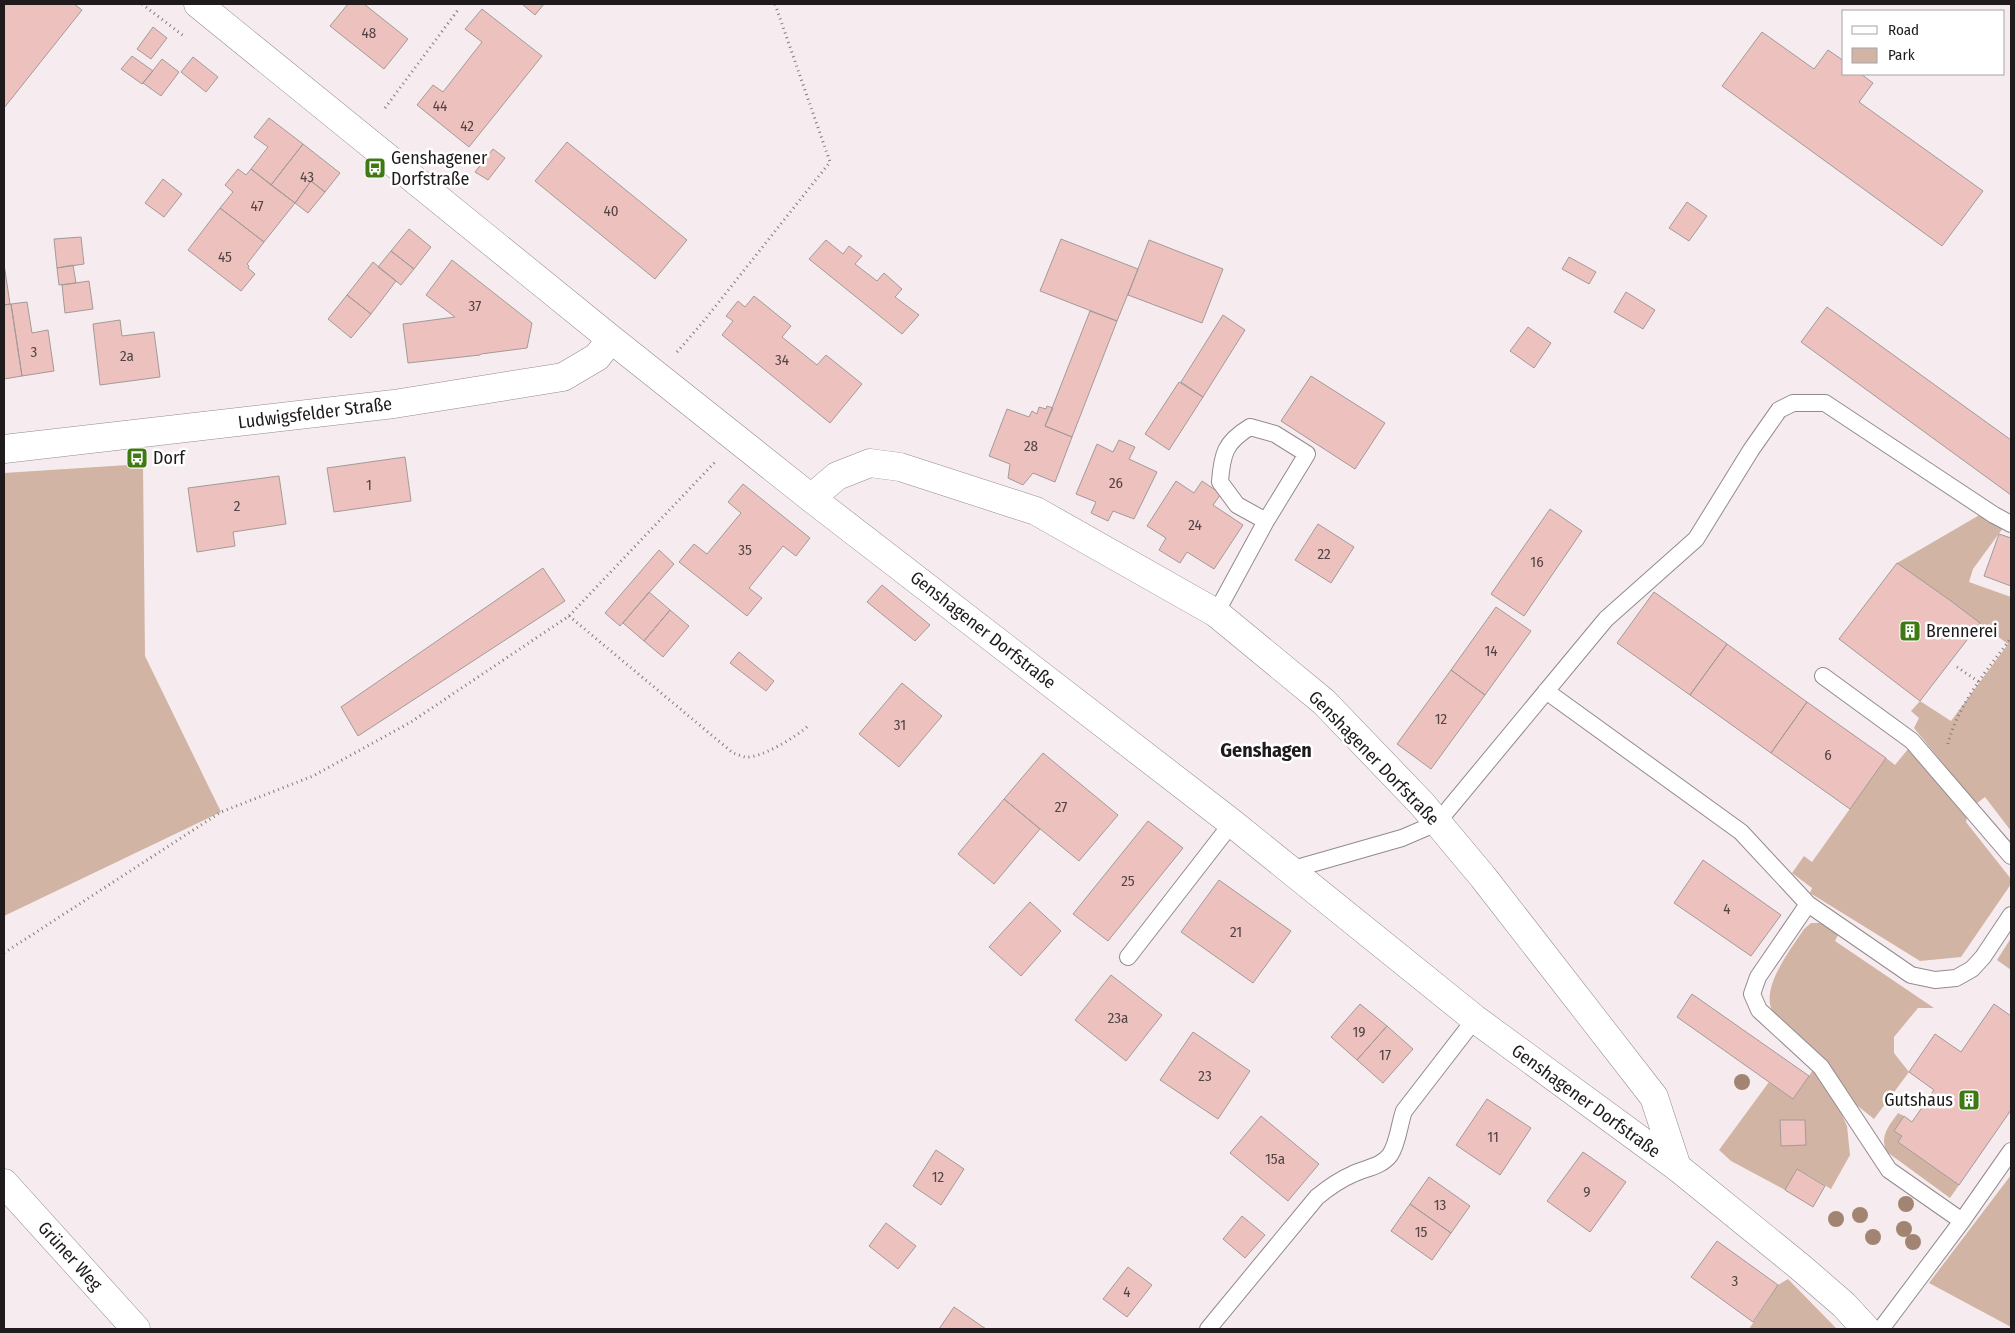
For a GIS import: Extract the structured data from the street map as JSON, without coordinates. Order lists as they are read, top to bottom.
{
  "streets": {
    "street": ["Ludwigsfelder Straße", "Genshagener Dorfstraße", "Grüner Weg"]
  },
  "crossings": [
    ["Ludwigsfelder Straße", "Genshagener Dorfstraße"]
  ],
  "districts": ["Genshagen"],
  "places": {
    "bus stop": ["Genshagener Dorfstraße", "Dorf"],
    "building": ["Brennerei", "Gutshaus"]
  },
  "house_numbers": [
    "48",
    "44",
    "42",
    "43",
    "47",
    "40",
    "45",
    "37",
    "3",
    "2a",
    "34",
    "28",
    "26",
    "1",
    "2",
    "24",
    "35",
    "22",
    "16",
    "14",
    "12",
    "31",
    "6",
    "27",
    "25",
    "4",
    "21",
    "23a",
    "19",
    "17",
    "23",
    "11",
    "15a",
    "12",
    "9",
    "13",
    "15",
    "3",
    "4"
  ],
  "legend": ["Road", "Park"]
}
